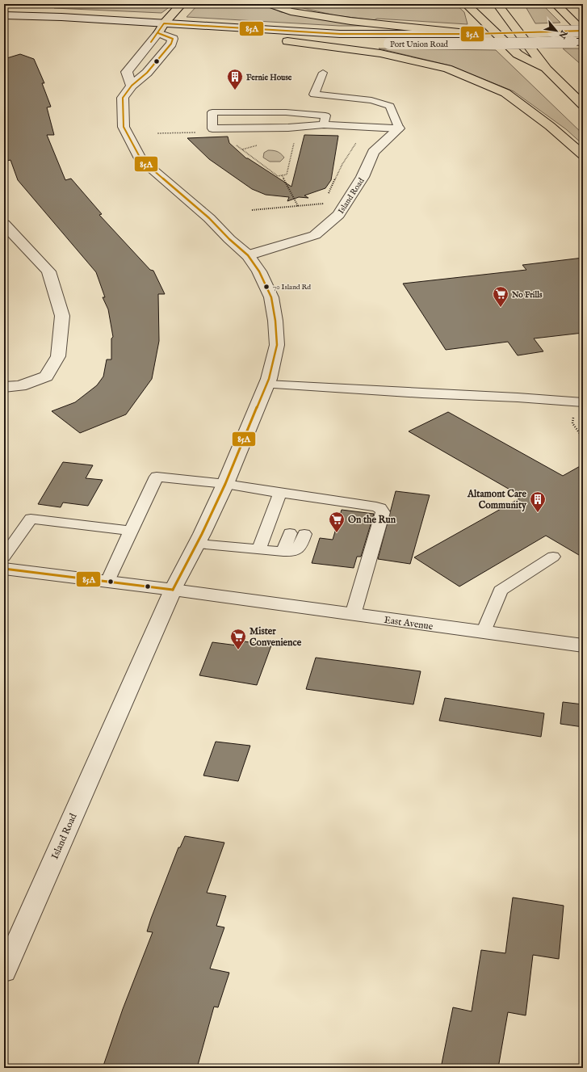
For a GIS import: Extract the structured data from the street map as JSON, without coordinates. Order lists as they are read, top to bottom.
{
  "streets": {
    "street": ["Port Union Road", "Island Road", "East Avenue"]
  },
  "crossings": [
    ["Port Union Road", "Island Road"],
    ["Island Road", "East Avenue"]
  ],
  "places": {
    "building": ["Fernie House", "Altamont Care Community"],
    "other": ["70 Island Rd"],
    "supermarket": ["No Frills", "On the Run", "Mister Convenience"]
  },
  "lines": ["transit line 85A"],
  "north": "bottom right"
}
